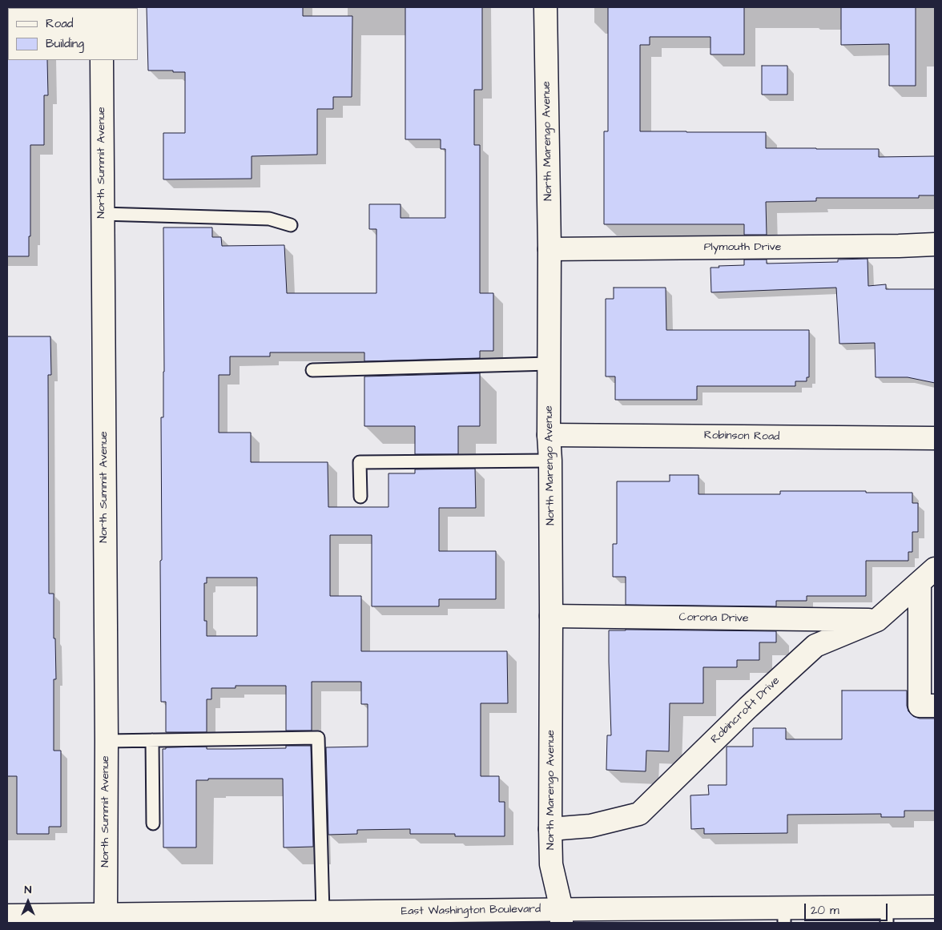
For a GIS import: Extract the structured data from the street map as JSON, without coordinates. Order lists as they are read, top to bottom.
{
  "streets": {
    "street": [
      "North Marengo Avenue",
      "North Summit Avenue",
      "Plymouth Drive",
      "Robinson Road",
      "Corona Drive",
      "Robincroft Drive",
      "East Washington Boulevard"
    ]
  },
  "crossings": [
    ["North Marengo Avenue", "Plymouth Drive"],
    ["North Marengo Avenue", "Robinson Road"],
    ["North Marengo Avenue", "Corona Drive"],
    ["North Marengo Avenue", "Robincroft Drive"],
    ["North Marengo Avenue", "East Washington Boulevard"],
    ["North Summit Avenue", "East Washington Boulevard"],
    ["Corona Drive", "Robincroft Drive"]
  ],
  "legend": ["Road", "Building"],
  "scale_bar": "20 m",
  "north": "top"
}
